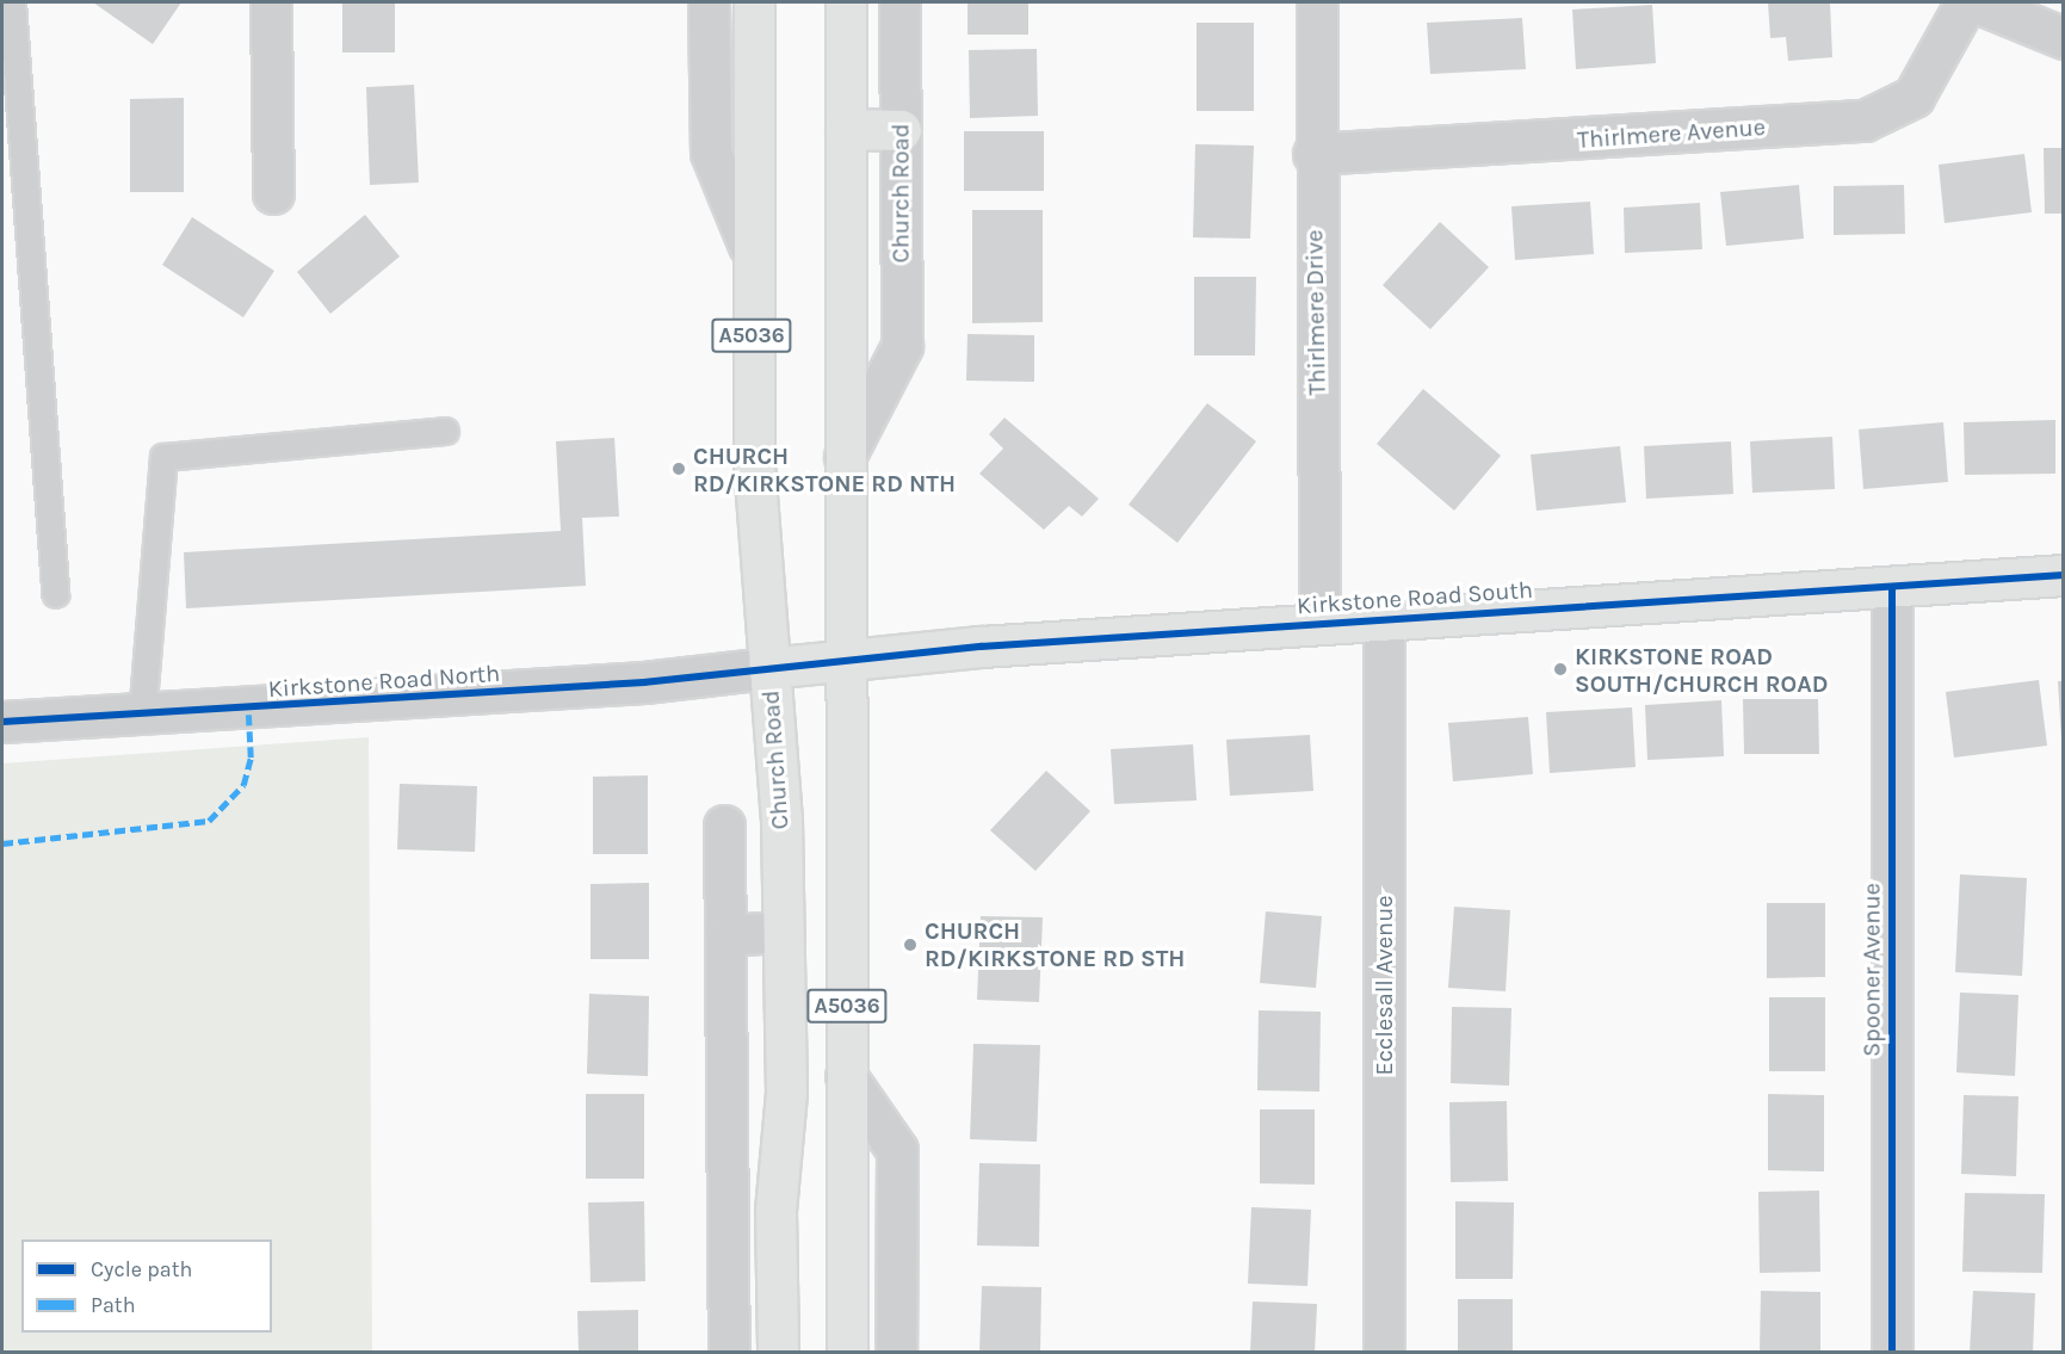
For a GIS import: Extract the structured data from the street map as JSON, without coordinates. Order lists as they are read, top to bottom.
{
  "streets": {
    "main road": ["Church Road", "A5036", "Kirkstone Road South"],
    "street": [
      "Thirlmere Avenue",
      "Thirlmere Drive",
      "Kirkstone Road North",
      "Spooner Avenue",
      "Ecclesall Avenue"
    ]
  },
  "crossings": [
    ["Thirlmere Avenue", "Thirlmere Drive"],
    ["Church Road", "Kirkstone Road South"],
    ["Church Road", "Kirkstone Road North"],
    ["Thirlmere Drive", "Kirkstone Road South"],
    ["Kirkstone Road South", "Kirkstone Road North"],
    ["Kirkstone Road South", "Spooner Avenue"],
    ["Kirkstone Road South", "Ecclesall Avenue"]
  ],
  "places": ["CHURCH RD/KIRKSTONE RD NTH", "KIRKSTONE ROAD SOUTH/CHURCH ROAD", "CHURCH RD/KIRKSTONE RD STH"],
  "legend": ["Cycle path", "Path"]
}
